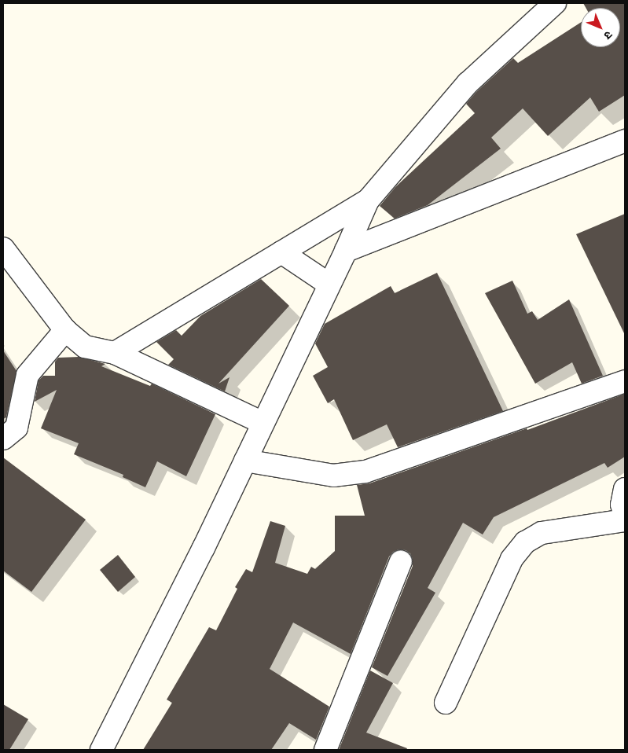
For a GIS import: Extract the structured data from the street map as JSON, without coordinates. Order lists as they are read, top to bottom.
{
  "north": "bottom right"
}
